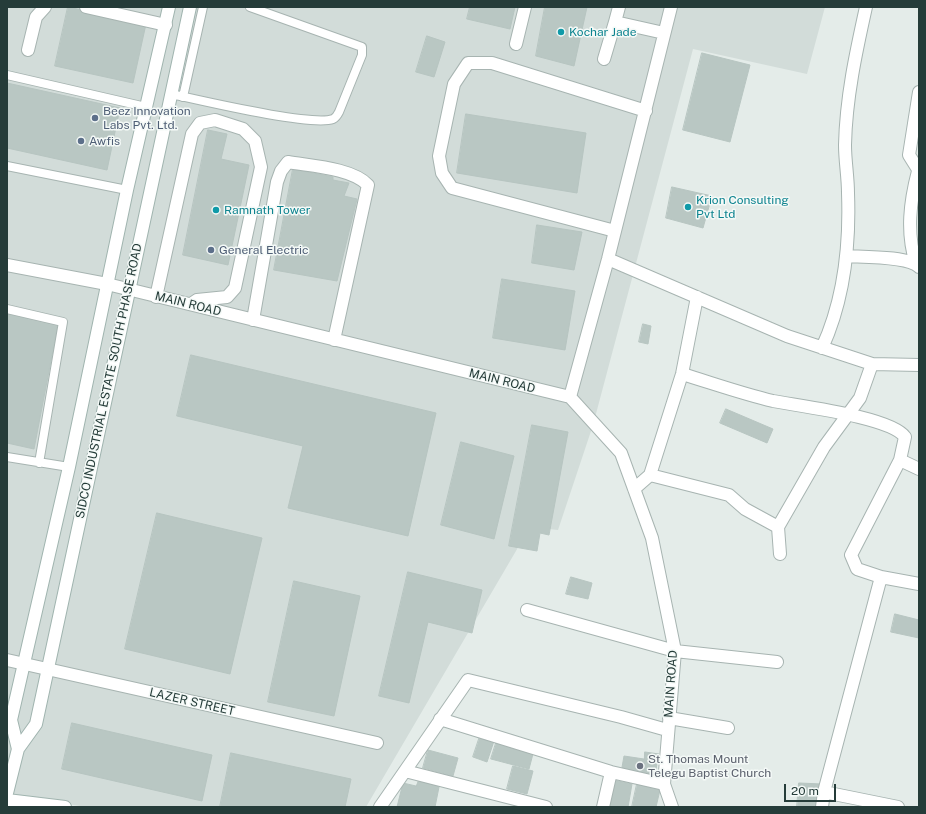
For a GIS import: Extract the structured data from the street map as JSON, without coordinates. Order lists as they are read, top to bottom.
{
  "streets": {
    "street": ["MAIN ROAD", "SIDCO INDUSTRIAL ESTATE SOUTH PHASE ROAD", "LAZER STREET"]
  },
  "crossings": [
    ["MAIN ROAD", "SIDCO INDUSTRIAL ESTATE SOUTH PHASE ROAD"],
    ["SIDCO INDUSTRIAL ESTATE SOUTH PHASE ROAD", "LAZER STREET"]
  ],
  "places": [
    "Kochar Jade",
    "Beez Innovation Labs Pvt. Ltd.",
    "Awfis",
    "Krion Consulting Pvt Ltd",
    "Ramnath Tower",
    "General Electric",
    "St. Thomas Mount Telegu Baptist Church"
  ],
  "scale_bar": "20 m"
}
